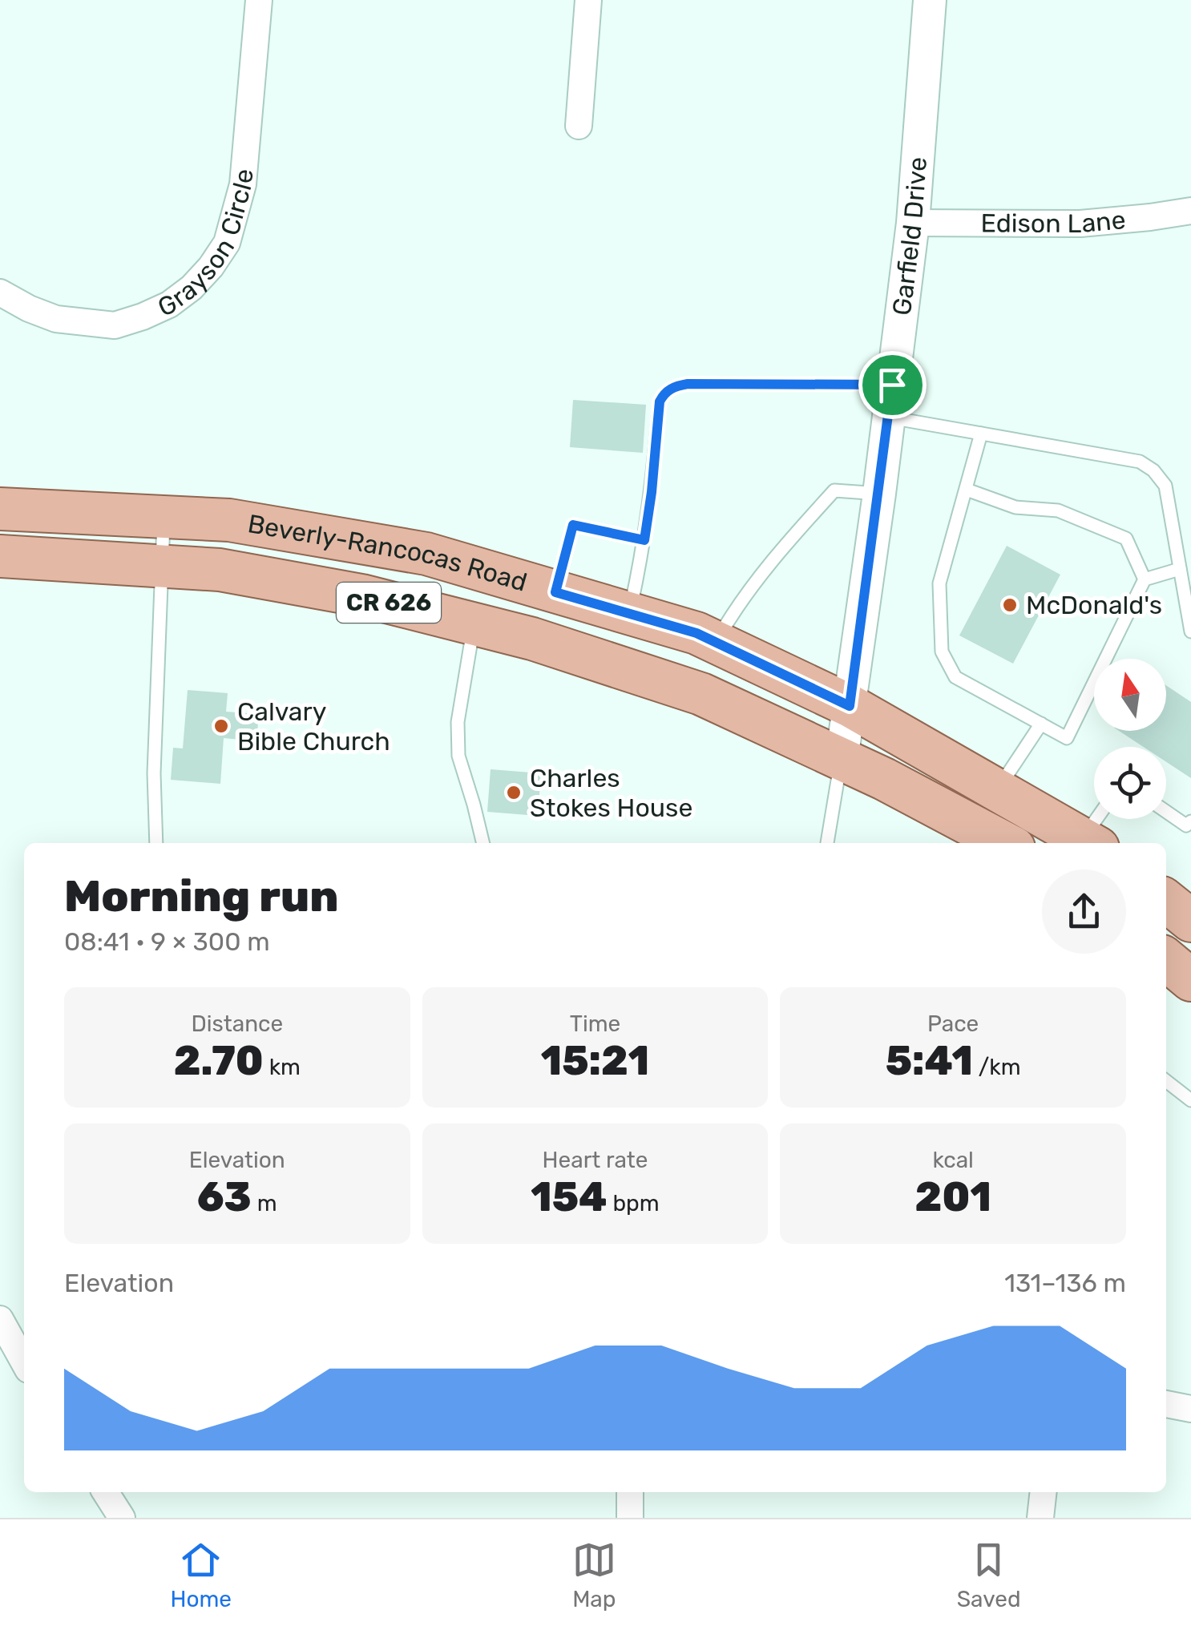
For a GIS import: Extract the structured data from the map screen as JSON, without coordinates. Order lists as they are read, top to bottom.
{
  "streets": {
    "main road": ["Beverly-Rancocas Road", "CR 626"],
    "street": ["Edison Lane", "Grayson Circle", "Garfield Drive"]
  },
  "crossings": [
    ["Edison Lane", "Garfield Drive"],
    ["Garfield Drive", "Beverly-Rancocas Road"]
  ],
  "places": ["McDonald's", "Calvary Bible Church", "Charles Stokes House"],
  "north": "top",
  "page": {
    "heading": ["Morning run", "08:41 · 9 × 300 m"],
    "stats": [
      ["Distance", "2.70 km"],
      ["Time", "15:21"],
      ["Pace", "5:41 /km"],
      ["Elevation", "63 m"],
      ["Heart rate", "154 bpm"],
      ["kcal", "201"]
    ],
    "chart": ["Elevation", "131–136 m"],
    "tabs": ["Home", "Map", "Saved"]
  }
}
